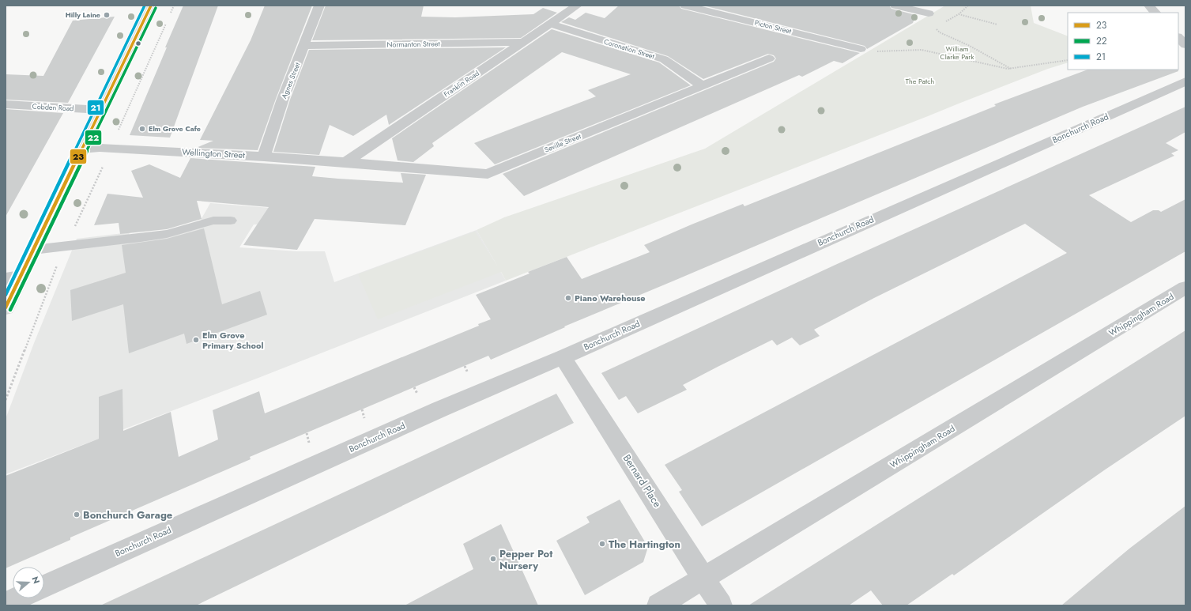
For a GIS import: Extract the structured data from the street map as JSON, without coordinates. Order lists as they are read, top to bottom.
{
  "streets": {
    "street": [
      "Picton Street",
      "Normanton Street",
      "Coronation Street",
      "Agnes Street",
      "Franklin Road",
      "Cobden Road",
      "Bonchurch Road",
      "Seville Street",
      "Wellington Street",
      "Whippingham Road",
      "Bernard Place"
    ]
  },
  "crossings": [
    ["Normanton Street", "Agnes Street"],
    ["Normanton Street", "Franklin Road"],
    ["Coronation Street", "Franklin Road"],
    ["Coronation Street", "Seville Street"],
    ["Agnes Street", "Wellington Street"],
    ["Franklin Road", "Seville Street"],
    ["Franklin Road", "Wellington Street"],
    ["Bonchurch Road", "Bernard Place"],
    ["Seville Street", "Wellington Street"],
    ["Whippingham Road", "Bernard Place"]
  ],
  "parks": ["William Clarke Park", "The Patch"],
  "places": [
    "Hilly Laine",
    "Elm Grove Cafe",
    "Piano Warehouse",
    "Elm Grove Primary School",
    "Bonchurch Garage",
    "The Hartington",
    "Pepper Pot Nursery"
  ],
  "lines": ["transit line 23", "transit line 21", "transit line 22"],
  "legend": ["23", "22", "21"],
  "north": "right"
}
